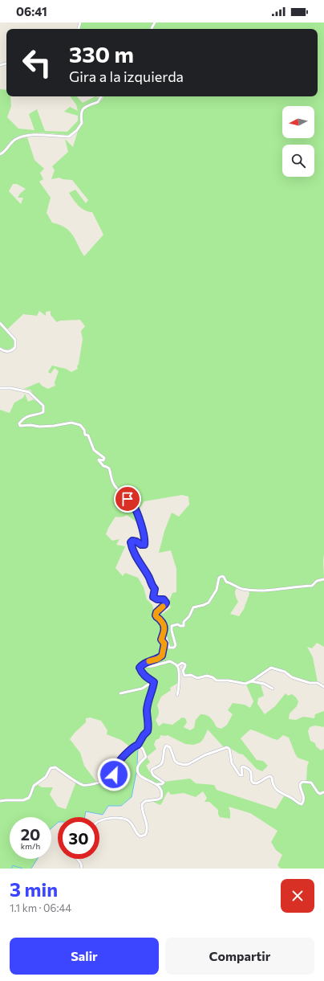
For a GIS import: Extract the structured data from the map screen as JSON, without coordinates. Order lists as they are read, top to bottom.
{
  "north": "left",
  "page": {
    "status": "06:41",
    "turn": ["330 m", "Gira a la izquierda"],
    "speed": "20 km/h",
    "limit": "30",
    "heading": ["3 min", "1.1 km · 06:44"],
    "buttons": ["Salir", "Compartir"]
  }
}
